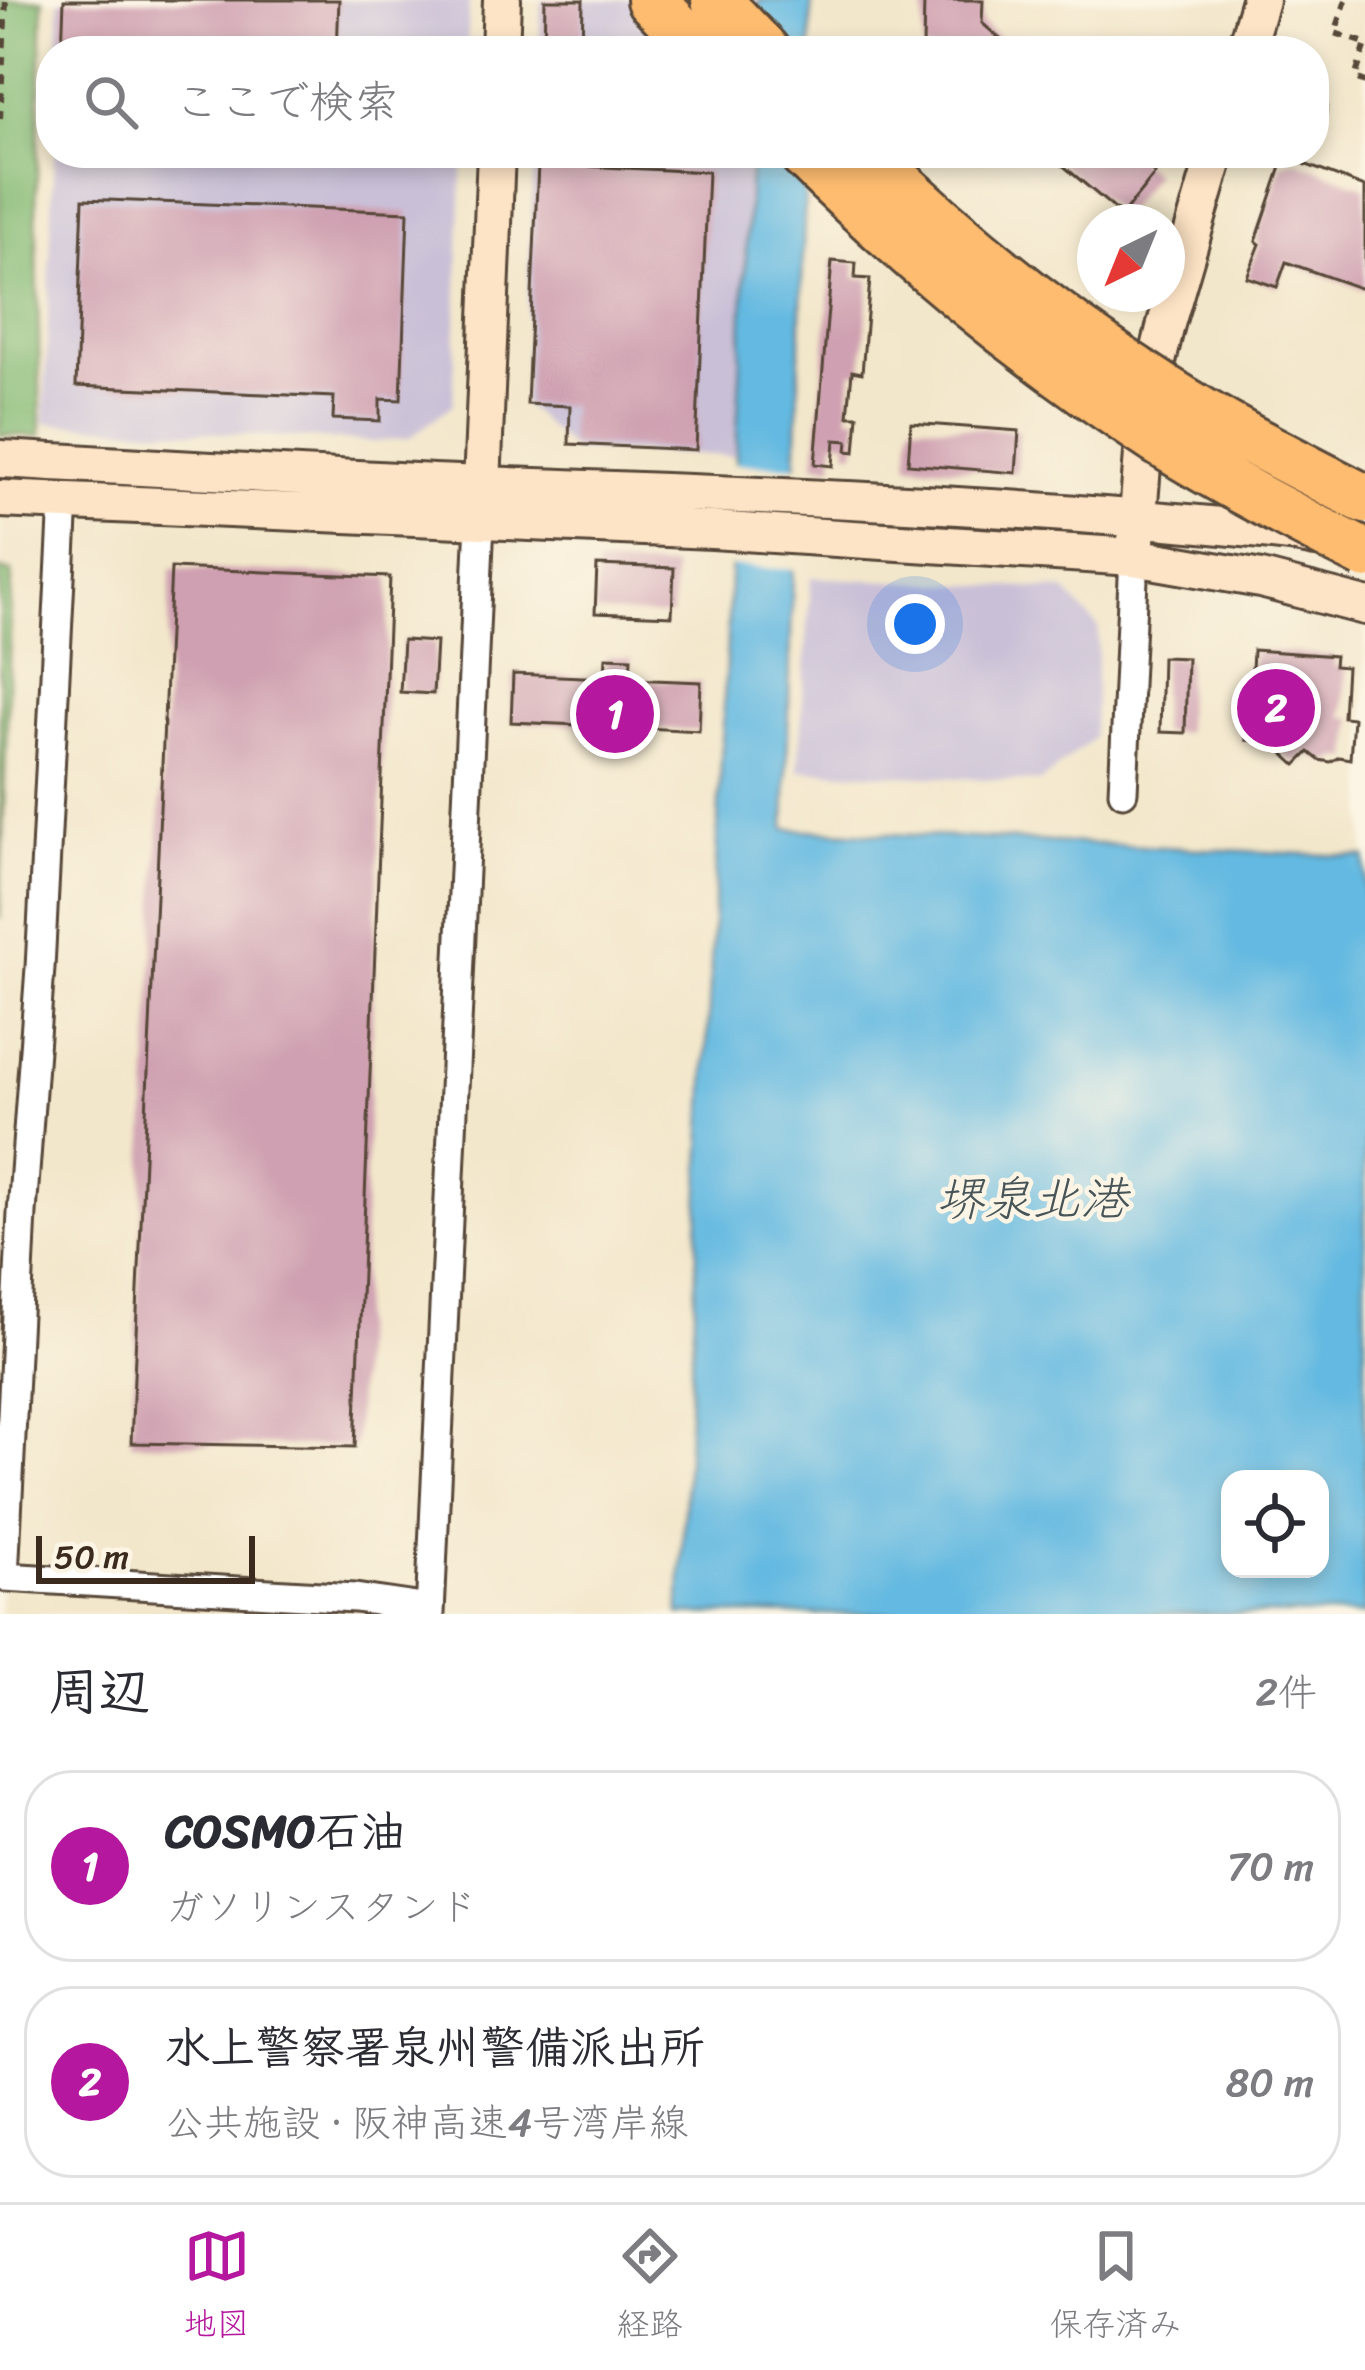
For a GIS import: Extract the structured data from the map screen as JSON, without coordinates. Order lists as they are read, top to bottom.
{
  "water": ["堺泉北港"],
  "scale_bar": "50 m",
  "north": "bottom left",
  "page": {
    "search": "ここで検索",
    "pins": ["2", "1"],
    "scale": "50 m",
    "heading": ["周辺", "2件"],
    "list": [
      {
        "mark": "1",
        "name": "COSMO石油",
        "note": "ガソリンスタンド",
        "value": "70 m"
      },
      {
        "mark": "2",
        "name": "水上警察署泉州警備派出所",
        "note": "公共施設 · 阪神高速4号湾岸線",
        "value": "80 m"
      }
    ],
    "nav": ["地図", "経路", "保存済み"]
  }
}
